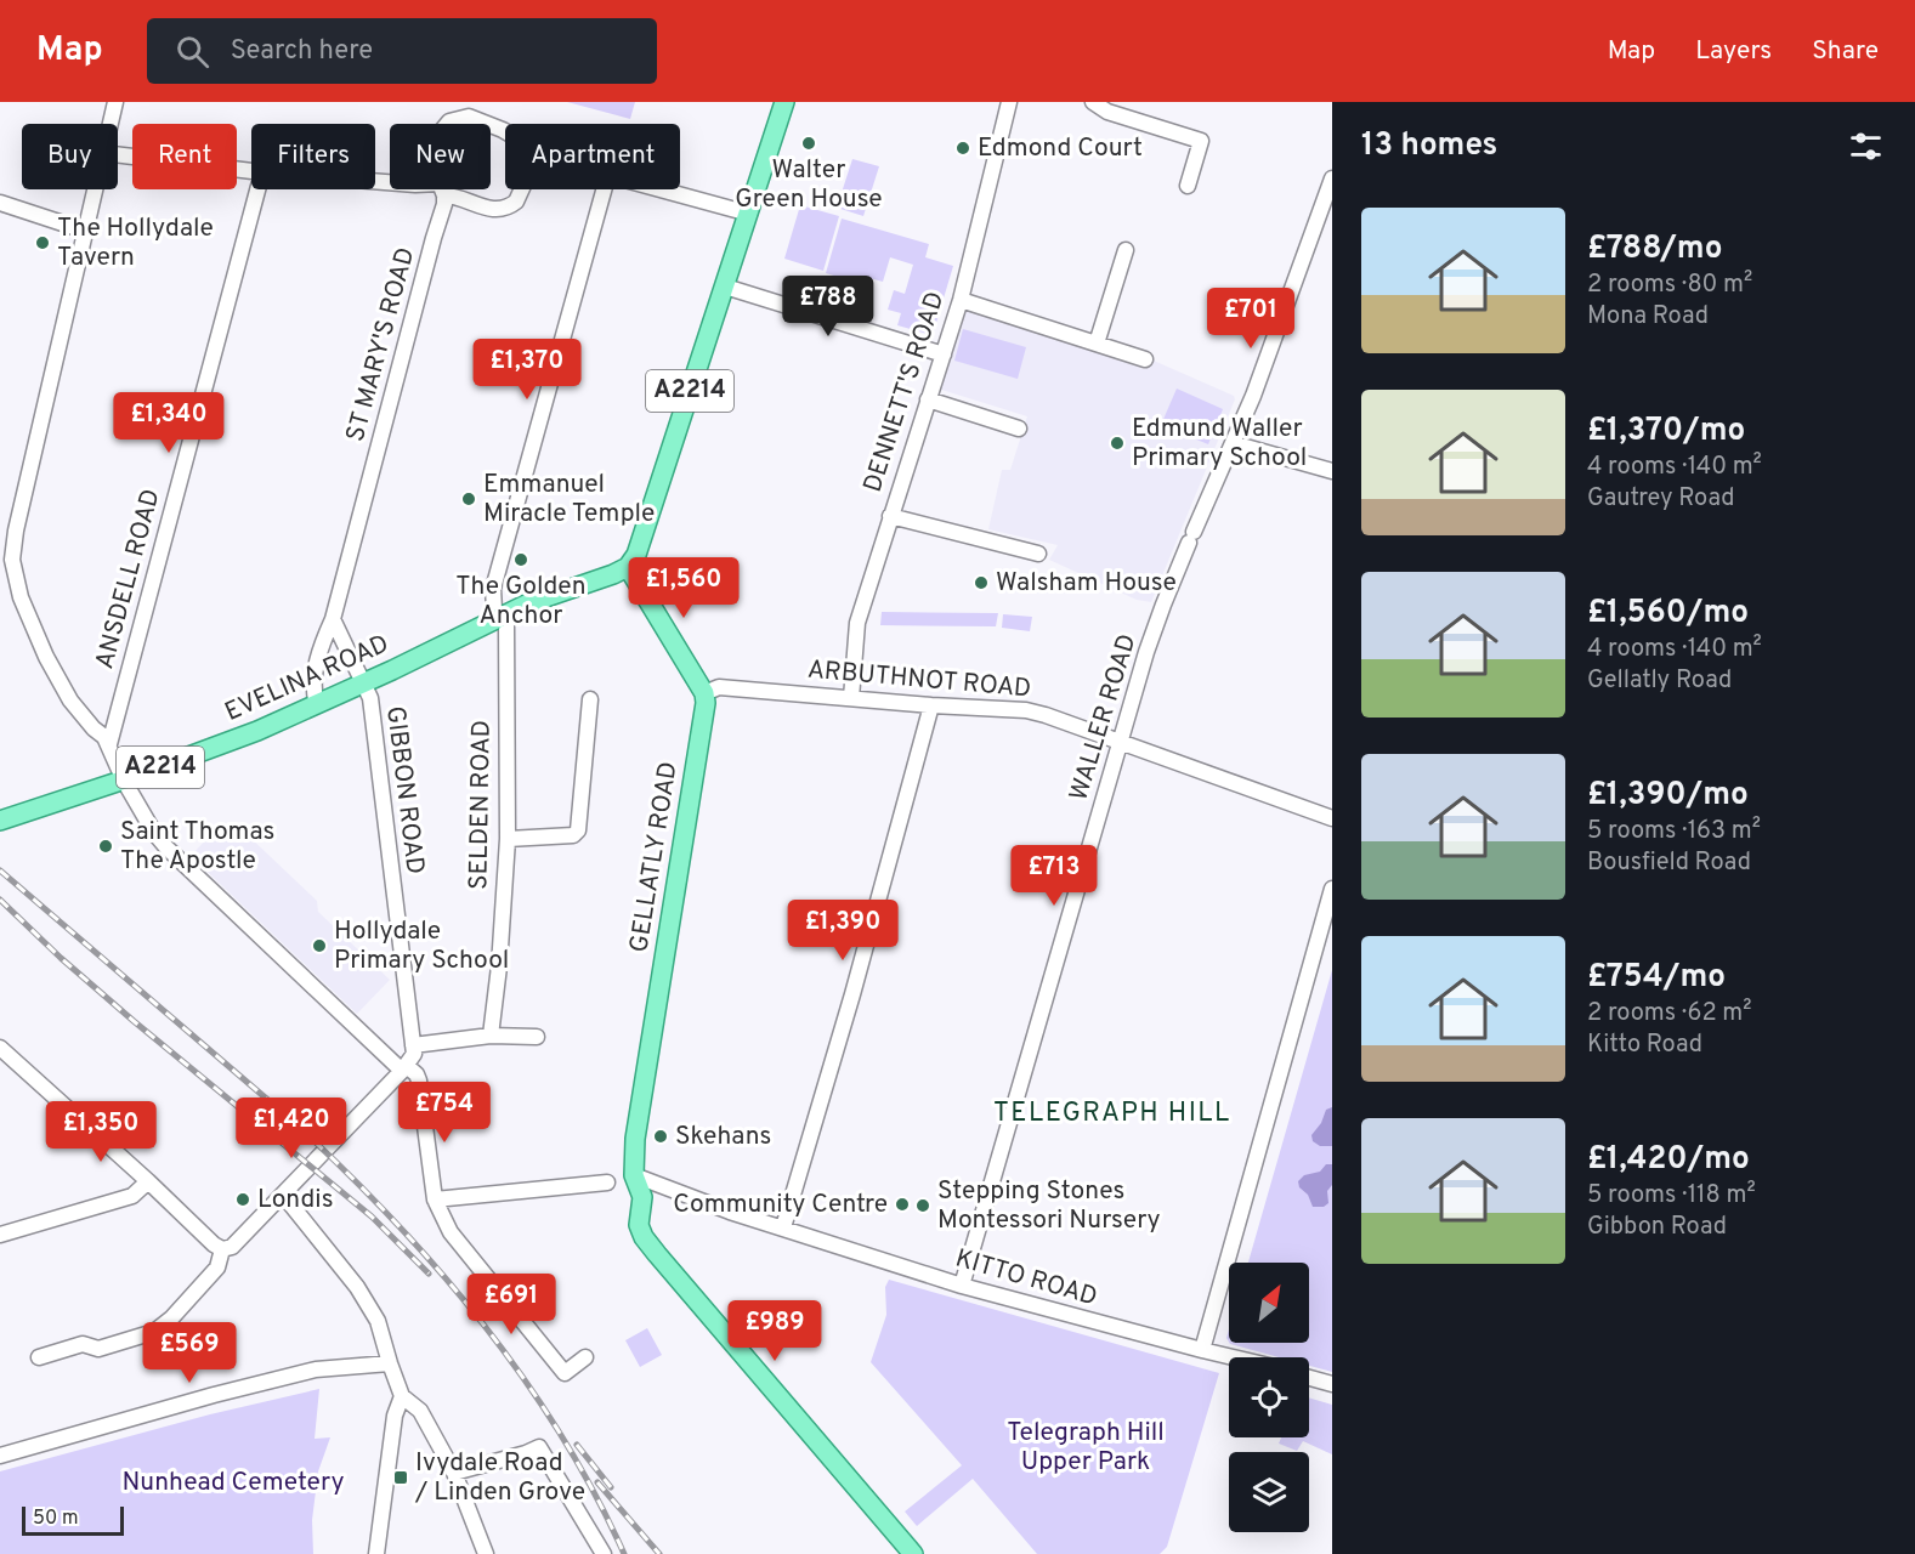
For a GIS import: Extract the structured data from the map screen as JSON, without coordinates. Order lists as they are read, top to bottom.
{
  "streets": {
    "main road": ["A2214", "EVELINA ROAD", "GELLATLY ROAD"],
    "street": [
      "ST MARY'S ROAD",
      "DENNETT'S ROAD",
      "ANSDELL ROAD",
      "ARBUTHNOT ROAD",
      "WALLER ROAD",
      "GIBBON ROAD",
      "SELDEN ROAD",
      "KITTO ROAD"
    ]
  },
  "crossings": [
    ["ST MARY'S ROAD", "EVELINA ROAD"],
    ["A2214", "EVELINA ROAD"],
    ["DENNETT'S ROAD", "ARBUTHNOT ROAD"],
    ["EVELINA ROAD", "GIBBON ROAD"],
    ["EVELINA ROAD", "SELDEN ROAD"],
    ["ARBUTHNOT ROAD", "WALLER ROAD"],
    ["ARBUTHNOT ROAD", "GELLATLY ROAD"],
    ["WALLER ROAD", "KITTO ROAD"],
    ["GELLATLY ROAD", "KITTO ROAD"]
  ],
  "districts": ["TELEGRAPH HILL"],
  "parks": ["Telegraph Hill Upper Park", "Nunhead Cemetery"],
  "places": {
    "other": [
      "Walter Green House",
      "Edmond Court",
      "The Hollydale Tavern",
      "Edmund Waller Primary School",
      "Emmanuel Miracle Temple",
      "The Golden Anchor",
      "Walsham House",
      "Saint Thomas The Apostle",
      "Hollydale Primary School",
      "Skehans",
      "Londis",
      "Community Centre",
      "Stepping Stones Montessori Nursery"
    ],
    "transit": ["Ivydale Road / Linden Grove"]
  },
  "scale_bar": "50 m",
  "north": "top right",
  "page": {
    "header": "Map",
    "search": "Search here",
    "nav": ["Map", "Layers", "Share"],
    "heading": "13 homes",
    "chip": [
      "Buy",
      "Rent",
      "Filters",
      "New",
      "Apartment"
    ],
    "list": [
      {
        "name": "£788/mo",
        "note": "2 rooms · 80 m² · Mona Road"
      },
      {
        "name": "£1,370/mo",
        "note": "4 rooms · 140 m² · Gautrey Road"
      },
      {
        "name": "£1,560/mo",
        "note": "4 rooms · 140 m² · Gellatly Road"
      },
      {
        "name": "£1,390/mo",
        "note": "5 rooms · 163 m² · Bousfield Road"
      },
      {
        "name": "£754/mo",
        "note": "2 rooms · 62 m² · Kitto Road"
      },
      {
        "name": "£1,420/mo",
        "note": "5 rooms · 118 m² · Gibbon Road"
      }
    ],
    "price": [
      "£788",
      "£701",
      "£1,370",
      "£1,340",
      "£1,560",
      "£713",
      "£1,390",
      "£754",
      "£1,420",
      "£1,350",
      "£691",
      "£989",
      "£569"
    ],
    "scale": "50 m"
  }
}
